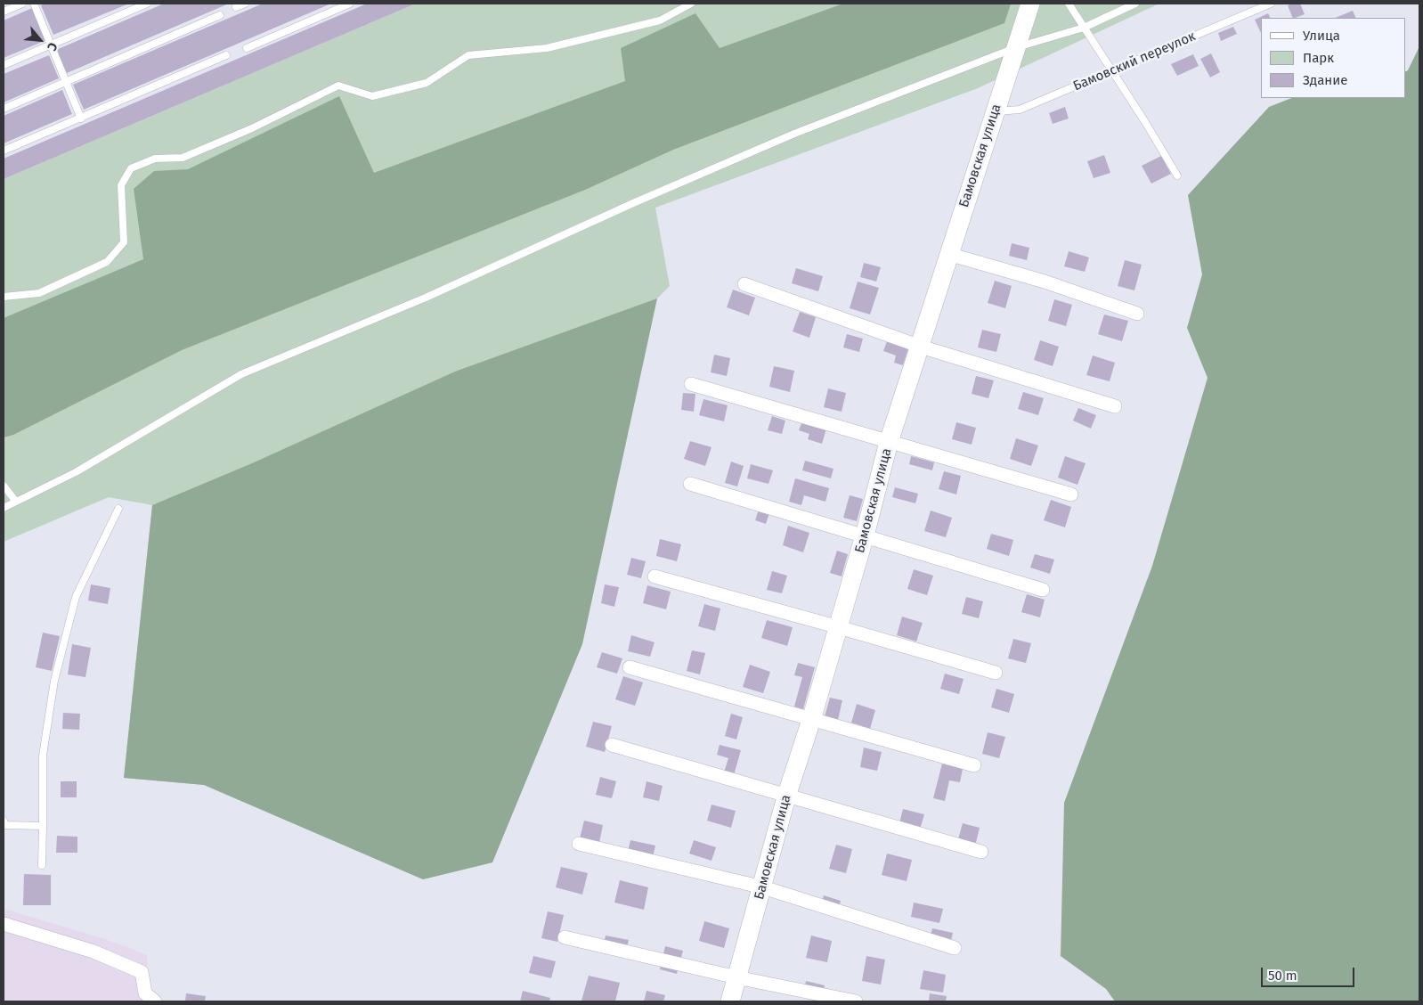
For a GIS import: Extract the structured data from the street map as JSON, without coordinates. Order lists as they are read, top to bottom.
{
  "streets": {
    "street": ["Бамовская улица"],
    "lane": ["Бамовский переулок"]
  },
  "crossings": [
    ["Бамовский переулок", "Бамовская улица"]
  ],
  "legend": ["Улица", "Парк", "Здание"],
  "scale_bar": "50 m",
  "north": "bottom right"
}
